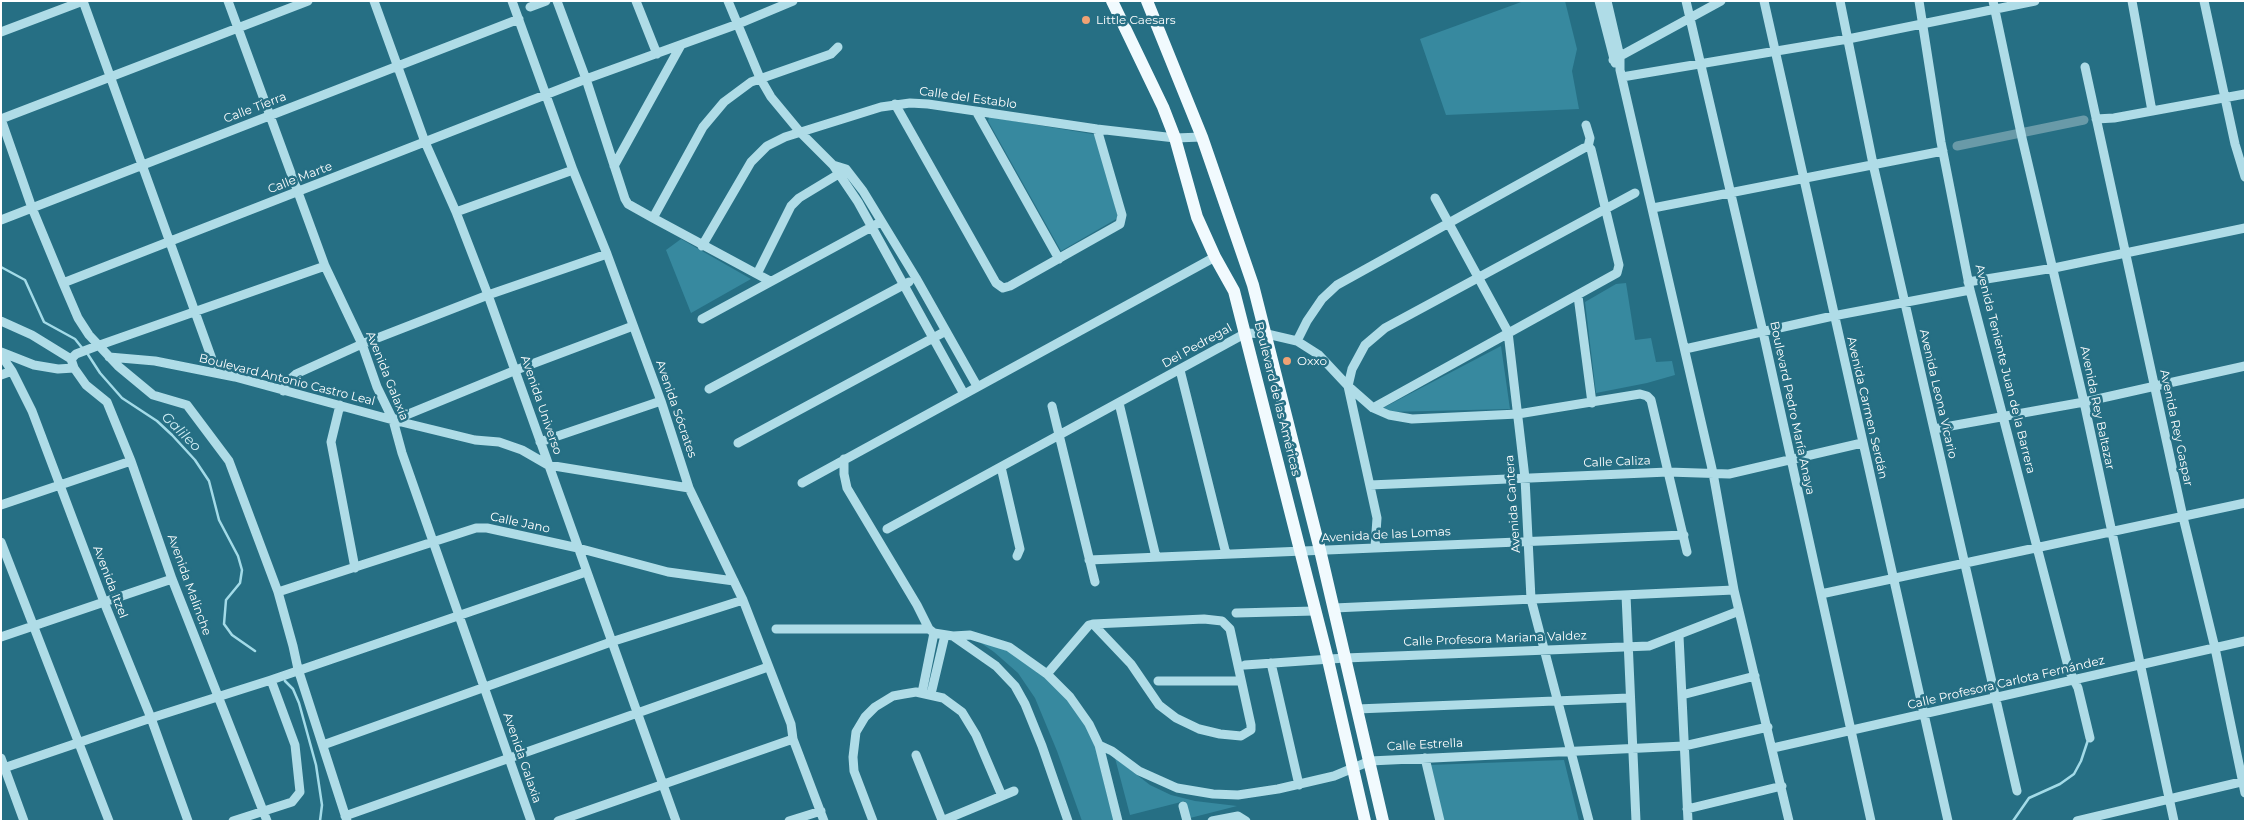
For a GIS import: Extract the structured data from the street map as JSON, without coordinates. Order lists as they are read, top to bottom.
{
  "streets": {
    "main road": ["Boulevard de las Américas"],
    "street": [
      "Calle del Establo",
      "Calle Tierra",
      "Calle Marte",
      "Del Pedregal",
      "Avenida Teniente Juan de la Barrera",
      "Avenida Galaxia",
      "Boulevard Antonio Castro Leal",
      "Avenida Leona Vicario",
      "Avenida Universo",
      "Boulevard Pedro María Anaya",
      "Avenida Carmen Serdán",
      "Avenida Rey Baltazar",
      "Avenida Sócrates",
      "Avenida Rey Gaspar",
      "Calle Caliza",
      "Avenida Cantera",
      "Calle Jano",
      "Avenida de las Lomas",
      "Avenida Itzel",
      "Avenida Malinche",
      "Calle Profesora Mariana Valdez",
      "Calle Profesora Carlota Fernández",
      "Calle Estrella"
    ]
  },
  "crossings": [
    ["Calle del Establo", "Boulevard de las Américas"],
    ["Calle Tierra", "Avenida Galaxia"],
    ["Calle Tierra", "Avenida Universo"],
    ["Calle Tierra", "Avenida Sócrates"],
    ["Calle Marte", "Avenida Galaxia"],
    ["Calle Marte", "Avenida Universo"],
    ["Calle Marte", "Avenida Sócrates"],
    ["Del Pedregal", "Boulevard de las Américas"],
    ["Del Pedregal", "Calle Caliza"],
    ["Del Pedregal", "Avenida Cantera"],
    ["Avenida Teniente Juan de la Barrera", "Calle Profesora Carlota Fernández"],
    ["Avenida Galaxia", "Boulevard Antonio Castro Leal"],
    ["Avenida Galaxia", "Calle Jano"],
    ["Boulevard Antonio Castro Leal", "Avenida Universo"],
    ["Boulevard Antonio Castro Leal", "Avenida Sócrates"],
    ["Avenida Leona Vicario", "Calle Profesora Carlota Fernández"],
    ["Boulevard de las Américas", "Avenida de las Lomas"],
    ["Boulevard de las Américas", "Calle Profesora Mariana Valdez"],
    ["Boulevard de las Américas", "Calle Estrella"],
    ["Avenida Universo", "Calle Jano"],
    ["Boulevard Pedro María Anaya", "Calle Caliza"],
    ["Boulevard Pedro María Anaya", "Calle Profesora Carlota Fernández"],
    ["Avenida Carmen Serdán", "Calle Caliza"],
    ["Avenida Carmen Serdán", "Calle Profesora Carlota Fernández"],
    ["Avenida Rey Baltazar", "Calle Profesora Carlota Fernández"],
    ["Avenida Sócrates", "Calle Jano"],
    ["Avenida Rey Gaspar", "Calle Profesora Carlota Fernández"],
    ["Calle Caliza", "Avenida Cantera"],
    ["Avenida Cantera", "Avenida de las Lomas"],
    ["Avenida Cantera", "Calle Profesora Mariana Valdez"],
    ["Avenida Cantera", "Calle Estrella"]
  ],
  "water": ["Galileo"],
  "places": ["Little Caesars", "Oxxo"]
}
